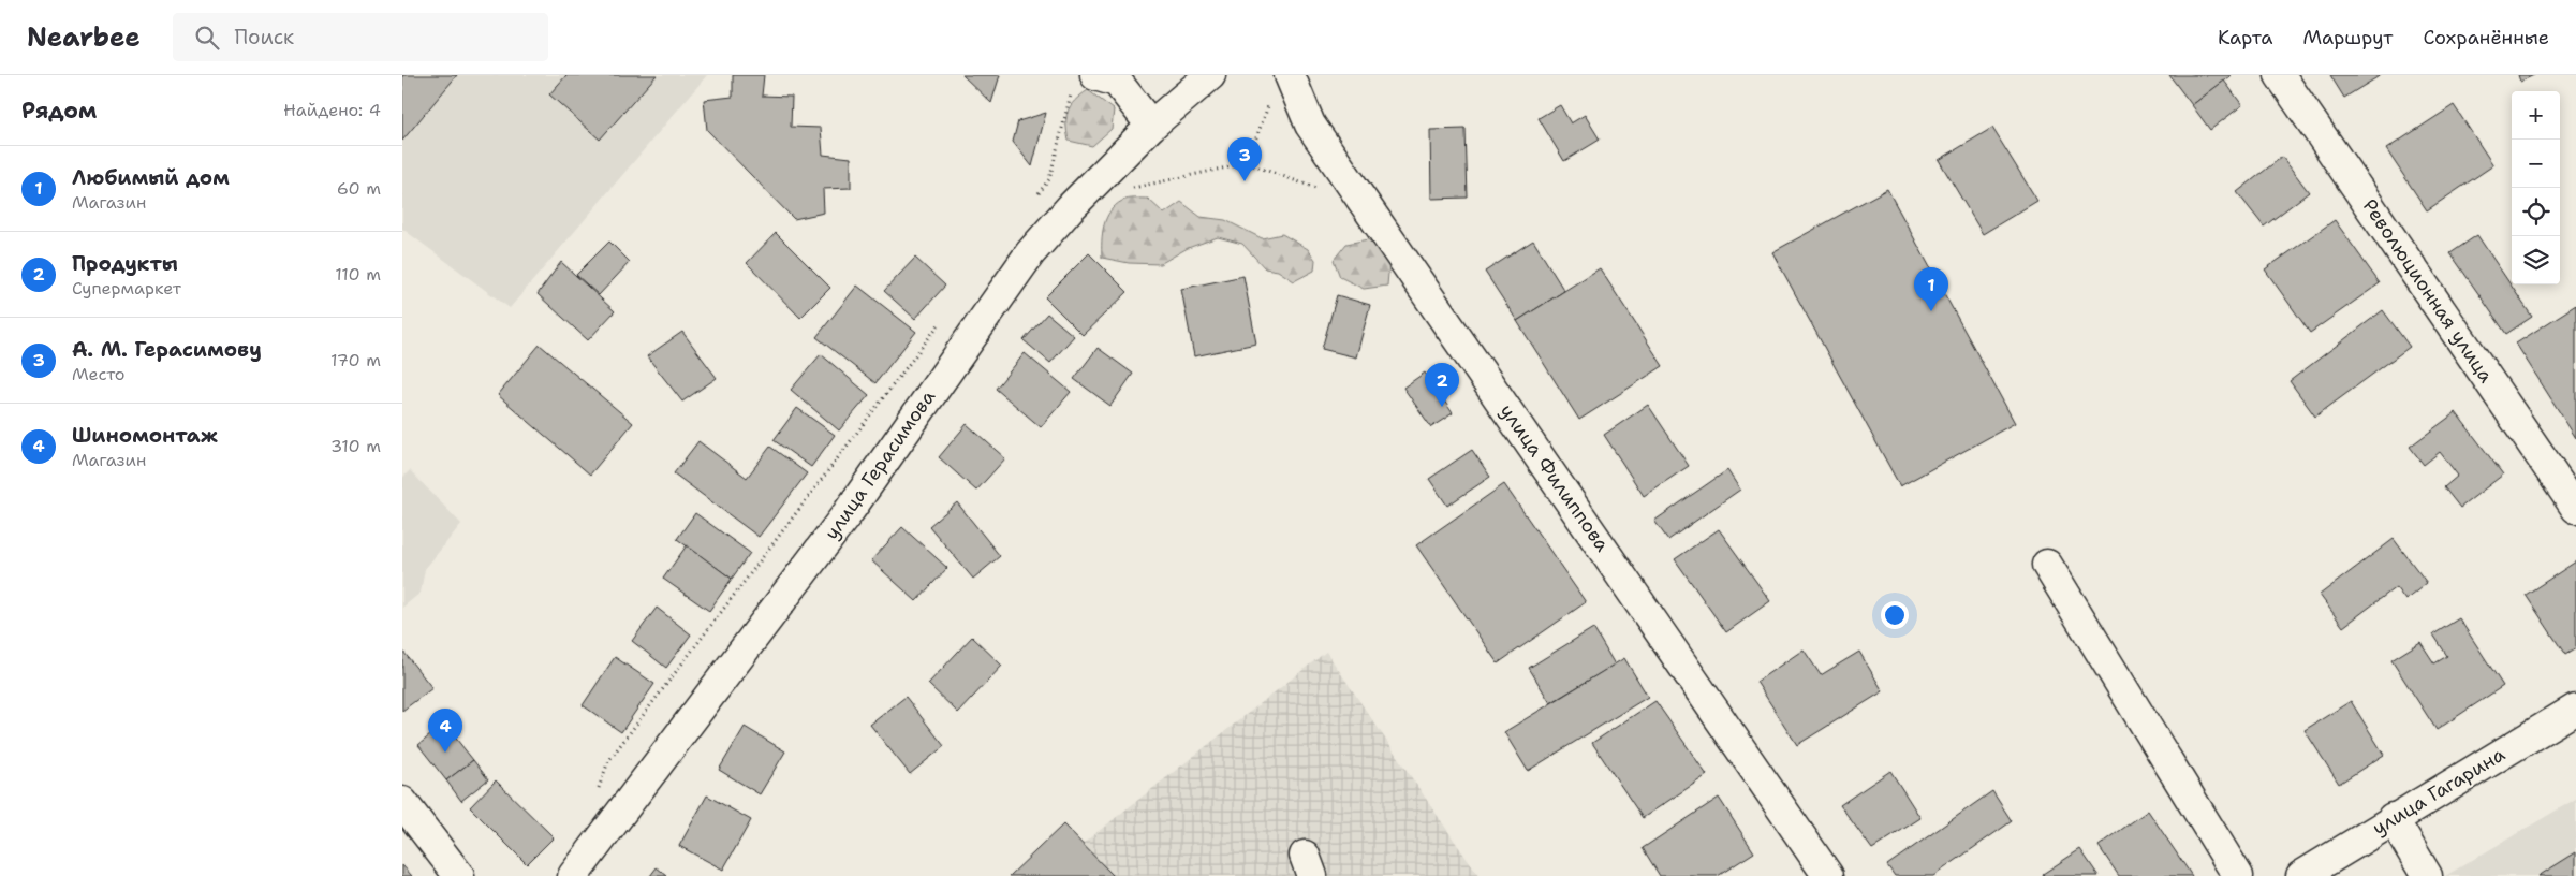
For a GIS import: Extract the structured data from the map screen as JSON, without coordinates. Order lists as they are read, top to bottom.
{
  "streets": {
    "street": [
      "Революционная улица",
      "улица Герасимова",
      "улица Филиппова",
      "улица Гагарина"
    ]
  },
  "page": {
    "header": "Nearbee",
    "search": "Поиск",
    "nav": ["Карта", "Маршрут", "Сохранённые"],
    "heading": ["Рядом", "Найдено: 4"],
    "map_buttons": ["+", "−"],
    "pins": [
      "3",
      "1",
      "2",
      "4"
    ],
    "list": [
      {
        "mark": "1",
        "name": "Любимый дом",
        "note": "Магазин",
        "value": "60 m"
      },
      {
        "mark": "2",
        "name": "Продукты",
        "note": "Супермаркет",
        "value": "110 m"
      },
      {
        "mark": "3",
        "name": "А. М. Герасимову",
        "note": "Место",
        "value": "170 m"
      },
      {
        "mark": "4",
        "name": "Шиномонтаж",
        "note": "Магазин",
        "value": "310 m"
      }
    ]
  }
}
